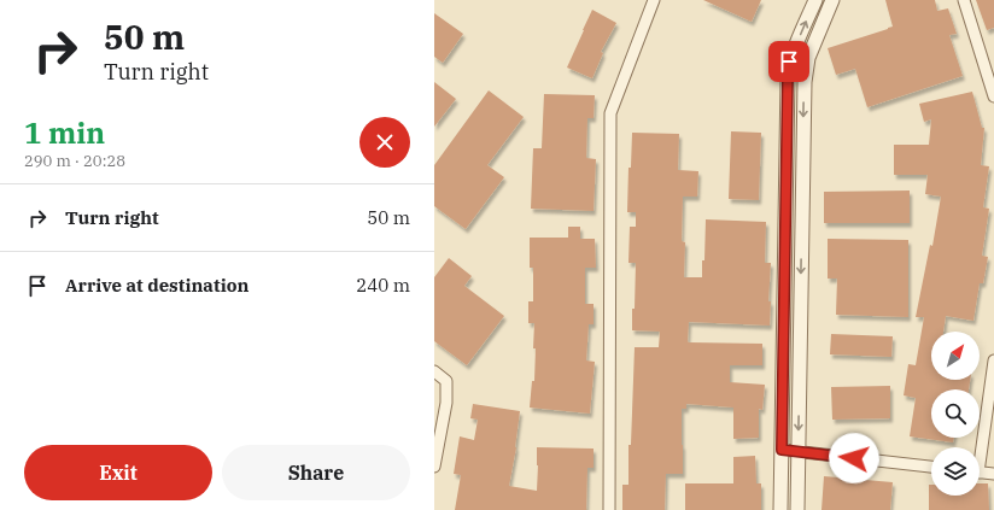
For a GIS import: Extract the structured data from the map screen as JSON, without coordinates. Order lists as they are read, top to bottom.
{
  "north": "top right",
  "page": {
    "turn": ["50 m", "Turn right"],
    "heading": ["1 min", "290 m · 20:28"],
    "list": [
      {
        "name": "Turn right",
        "value": "50 m"
      },
      {
        "name": "Arrive at destination",
        "value": "240 m"
      }
    ],
    "buttons": ["Exit", "Share"]
  }
}
